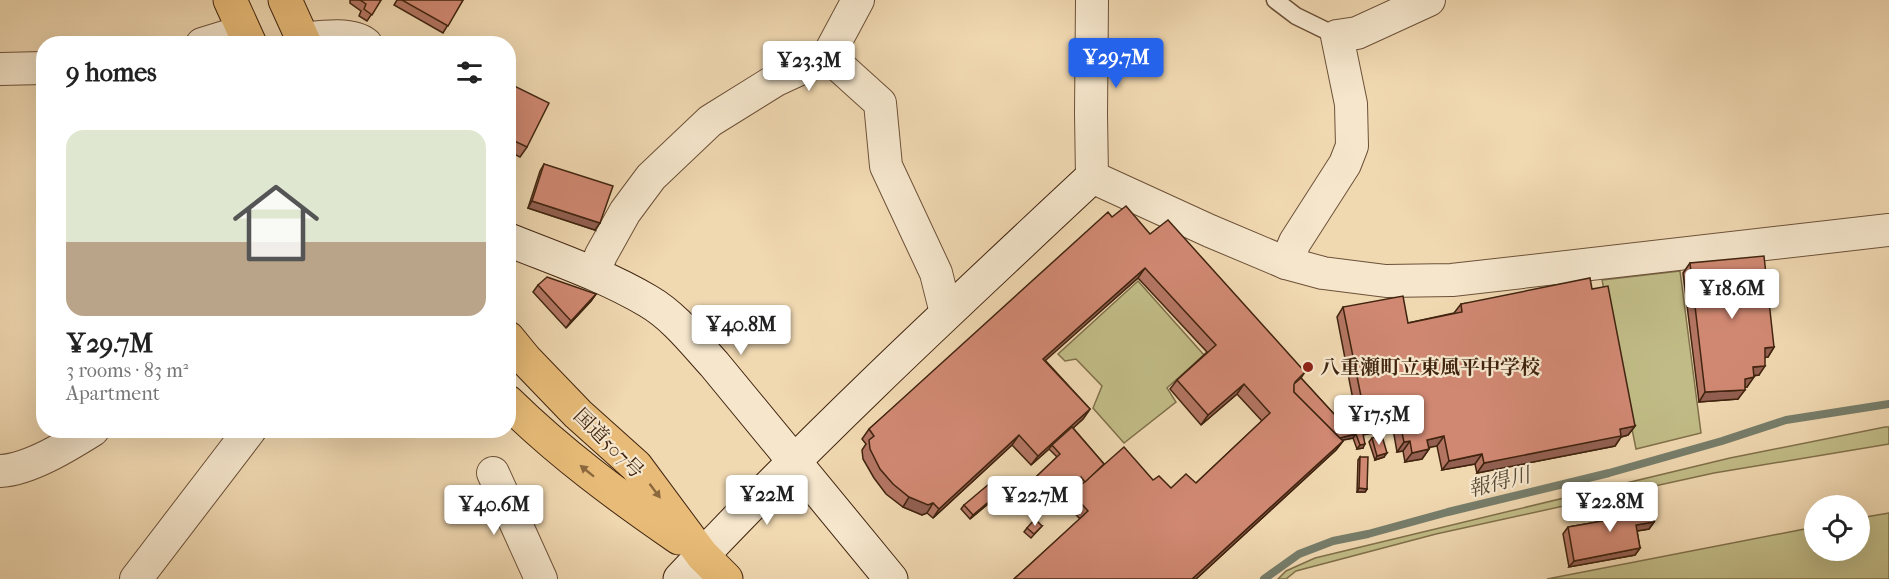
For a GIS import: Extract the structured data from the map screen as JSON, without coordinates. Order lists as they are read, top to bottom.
{
  "streets": {
    "highway": ["国道507号"]
  },
  "water": ["報得川"],
  "places": ["八重瀬町立東風平中学校"],
  "page": {
    "heading": "9 homes",
    "price": [
      "¥29.7M",
      "¥23.3M",
      "¥18.6M",
      "¥40.8M",
      "¥17.5M",
      "¥22M",
      "¥22.7M",
      "¥22.8M",
      "¥40.6M"
    ],
    "list": [
      {
        "name": "¥29.7M",
        "note": "3 rooms · 83 m² · Apartment"
      }
    ]
  }
}
